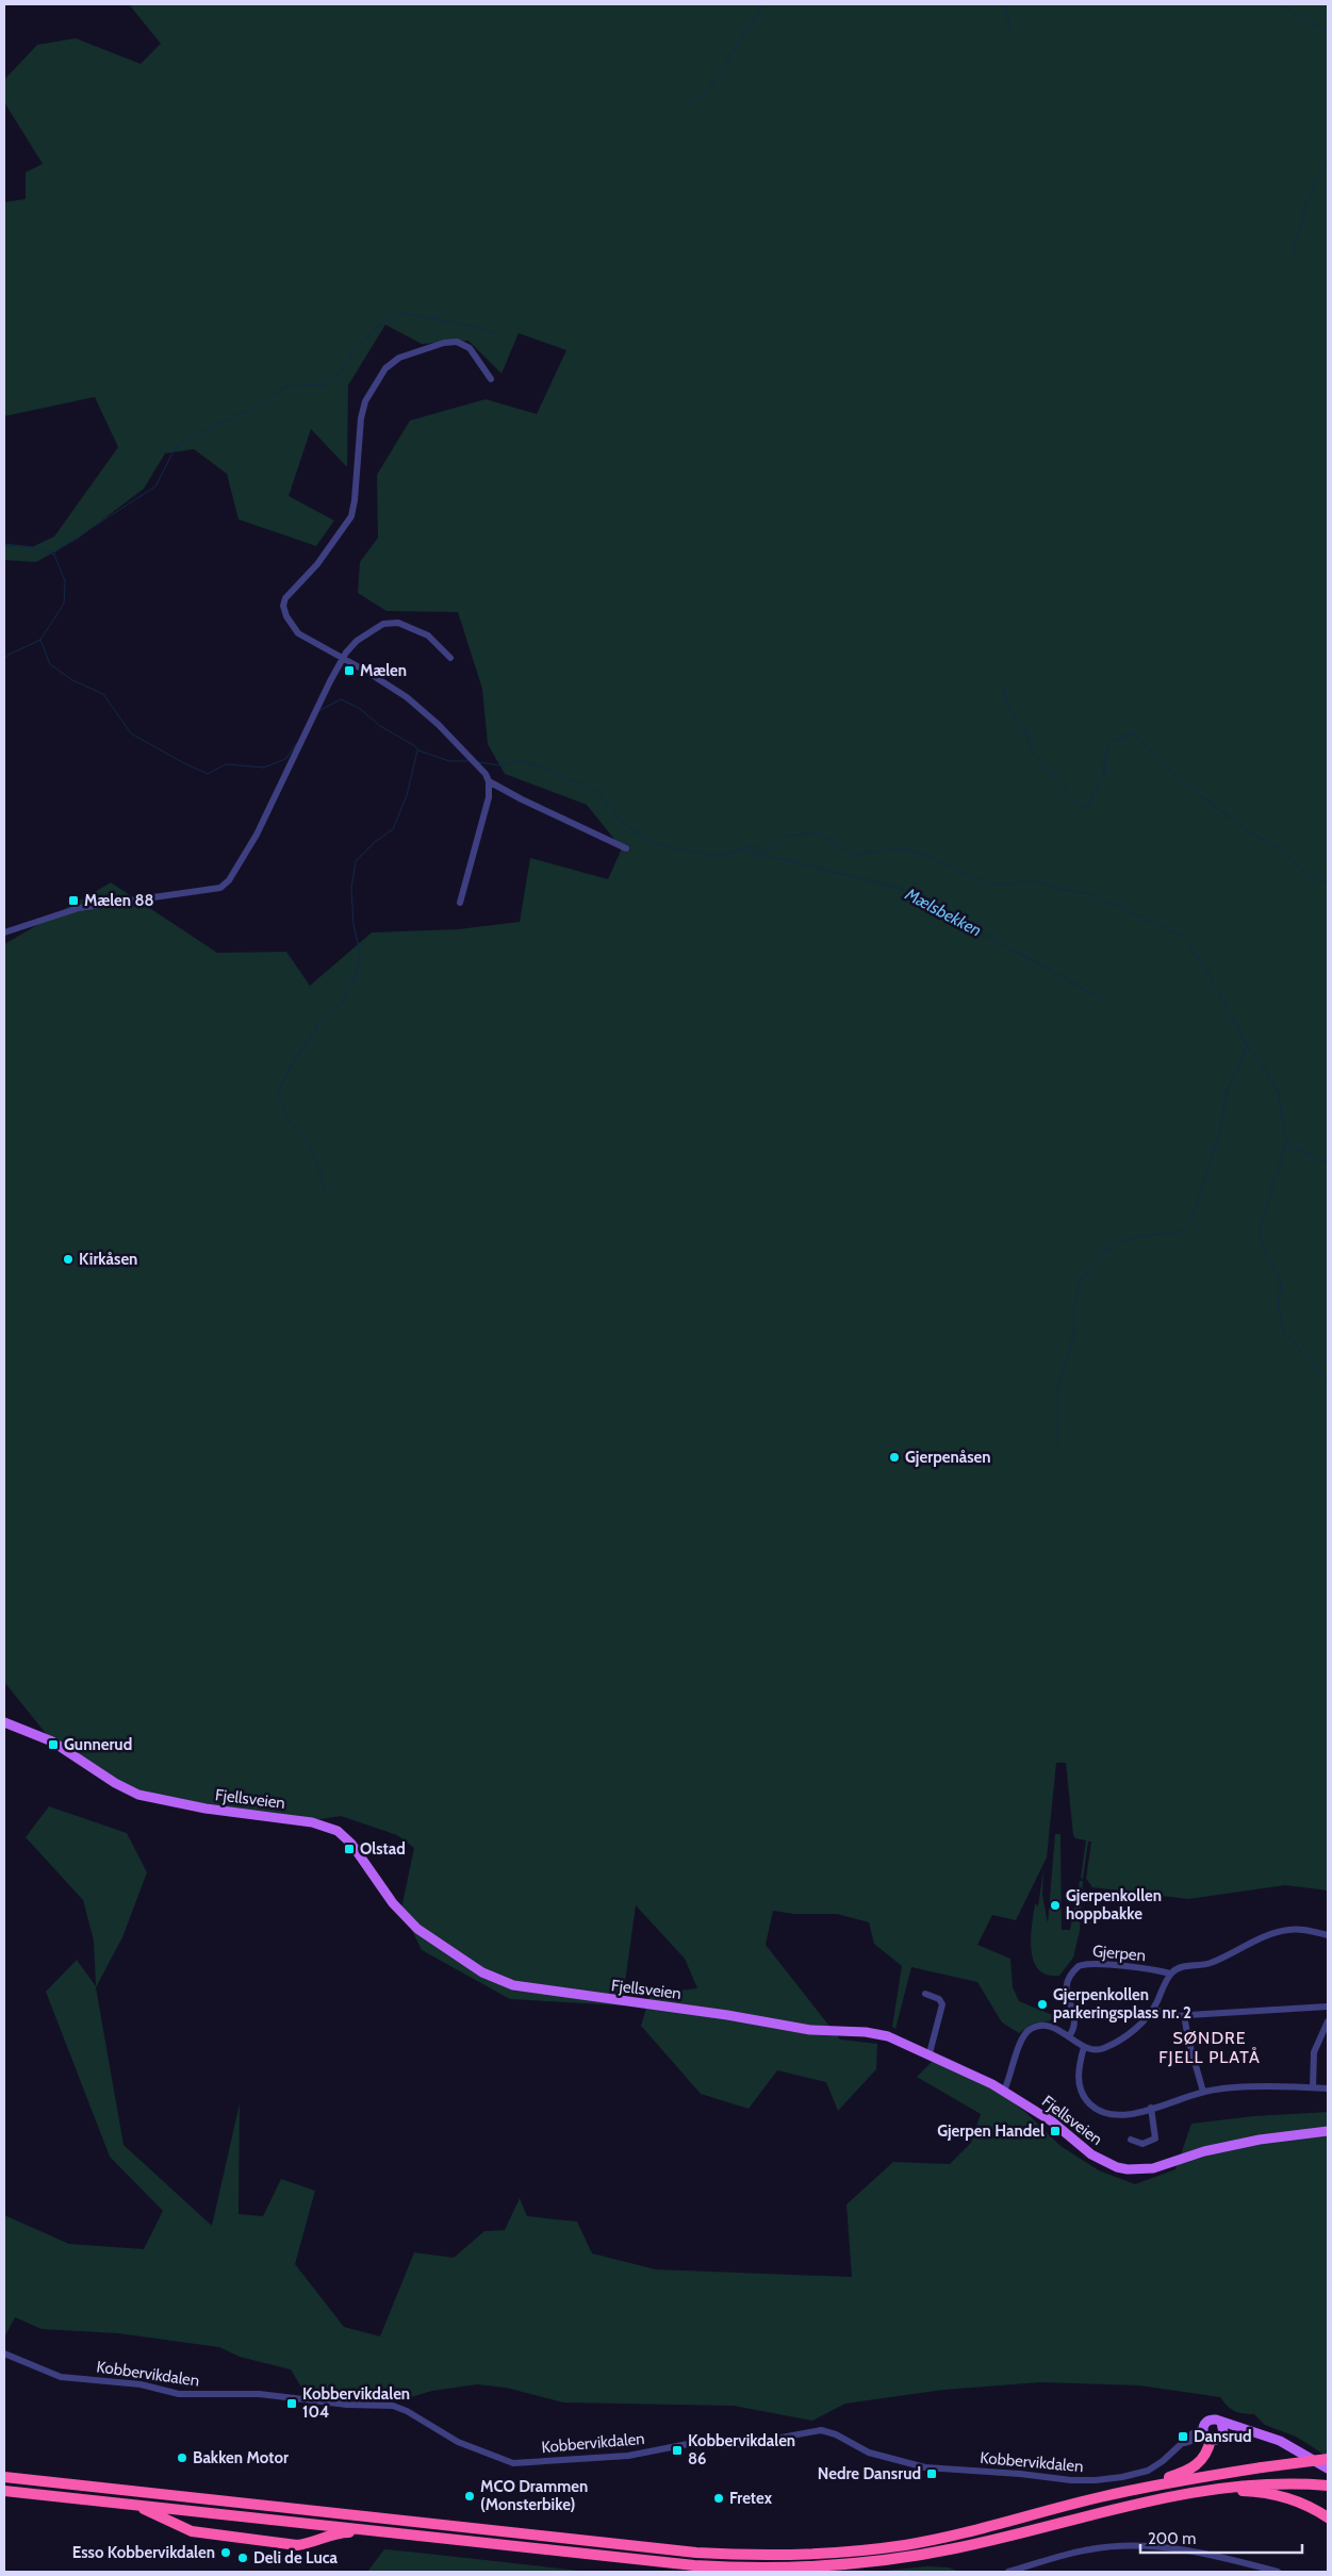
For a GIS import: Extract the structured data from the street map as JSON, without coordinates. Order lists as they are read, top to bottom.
{
  "streets": {
    "main road": ["Fjellsveien"],
    "street": ["Gjerpen", "Kobbervikdalen"]
  },
  "districts": ["SØNDRE FJELL PLATÅ"],
  "water": ["Mælsbekken"],
  "places": {
    "transit": [
      "Mælen",
      "Mælen 88",
      "Gunnerud",
      "Olstad",
      "Gjerpen Handel",
      "Kobbervikdalen 104",
      "Dansrud",
      "Kobbervikdalen 86",
      "Nedre Dansrud"
    ],
    "other": [
      "Kirkåsen",
      "Gjerpenåsen",
      "Gjerpenkollen hoppbakke",
      "Gjerpenkollen parkeringsplass nr. 2",
      "Bakken Motor",
      "MCO Drammen (Monsterbike)",
      "Fretex",
      "Esso Kobbervikdalen",
      "Deli de Luca"
    ]
  },
  "scale_bar": "200 m"
}
